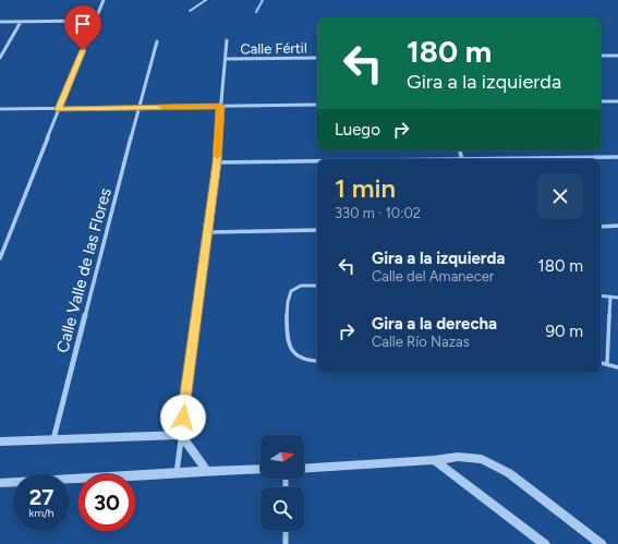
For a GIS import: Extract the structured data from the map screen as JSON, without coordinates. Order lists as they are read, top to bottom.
{
  "streets": {
    "street": ["Calle Fértil", "Calle Valle de las Flores"]
  },
  "north": "right",
  "page": {
    "turn": ["180 m", "Gira a la izquierda"],
    "then": "Luego",
    "heading": ["1 min", "330 m · 10:02"],
    "list": [
      {
        "name": "Gira a la izquierda",
        "note": "Calle del Amanecer",
        "value": "180 m"
      },
      {
        "name": "Gira a la derecha",
        "note": "Calle Río Nazas",
        "value": "90 m"
      }
    ],
    "speed": "27 km/h",
    "limit": "30"
  }
}
